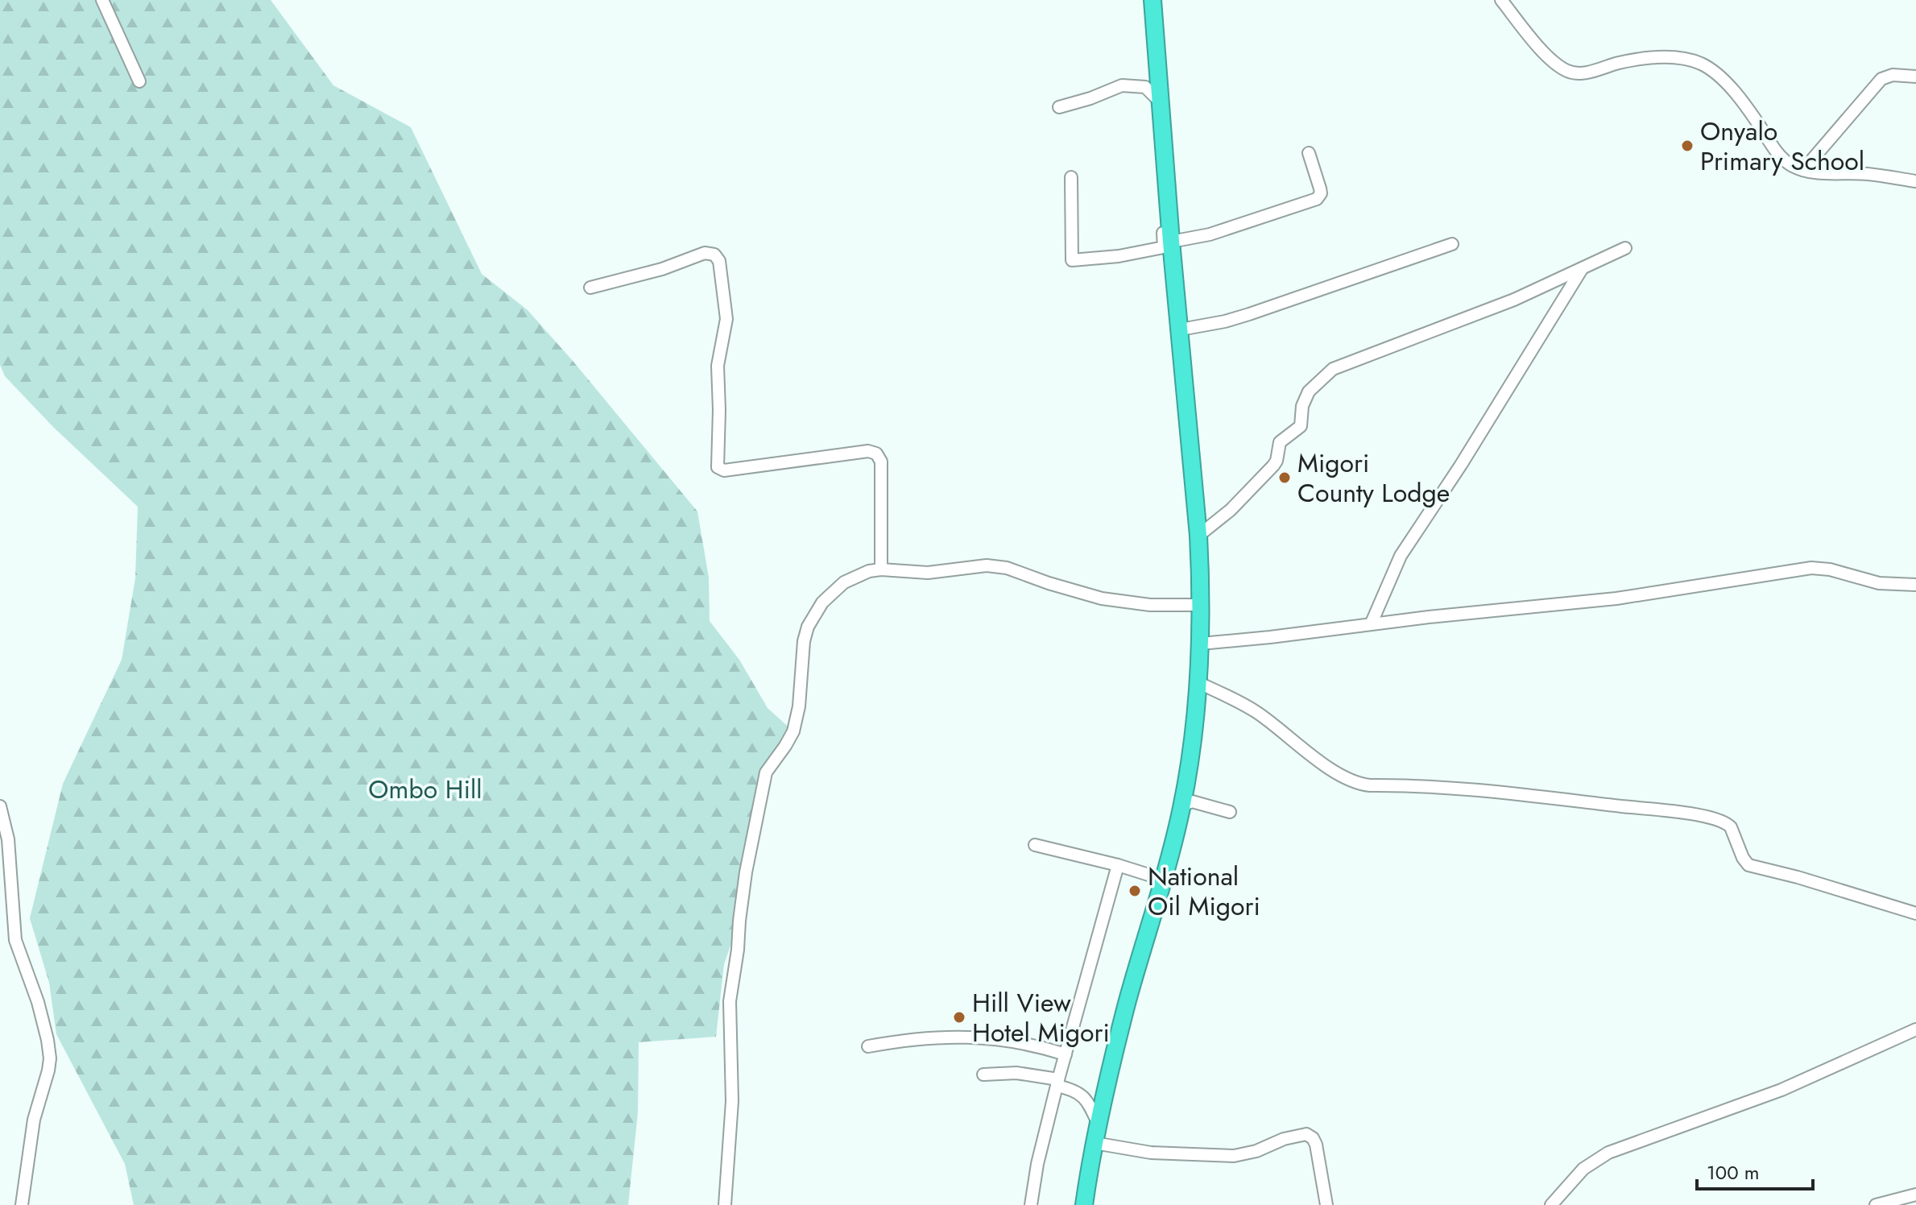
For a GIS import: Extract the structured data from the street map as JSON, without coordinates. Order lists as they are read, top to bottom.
{
  "parks": ["Ombo Hill"],
  "places": [
    "Onyalo Primary School",
    "Migori County Lodge",
    "National Oil Migori",
    "Hill View Hotel Migori"
  ],
  "scale_bar": "100 m"
}
